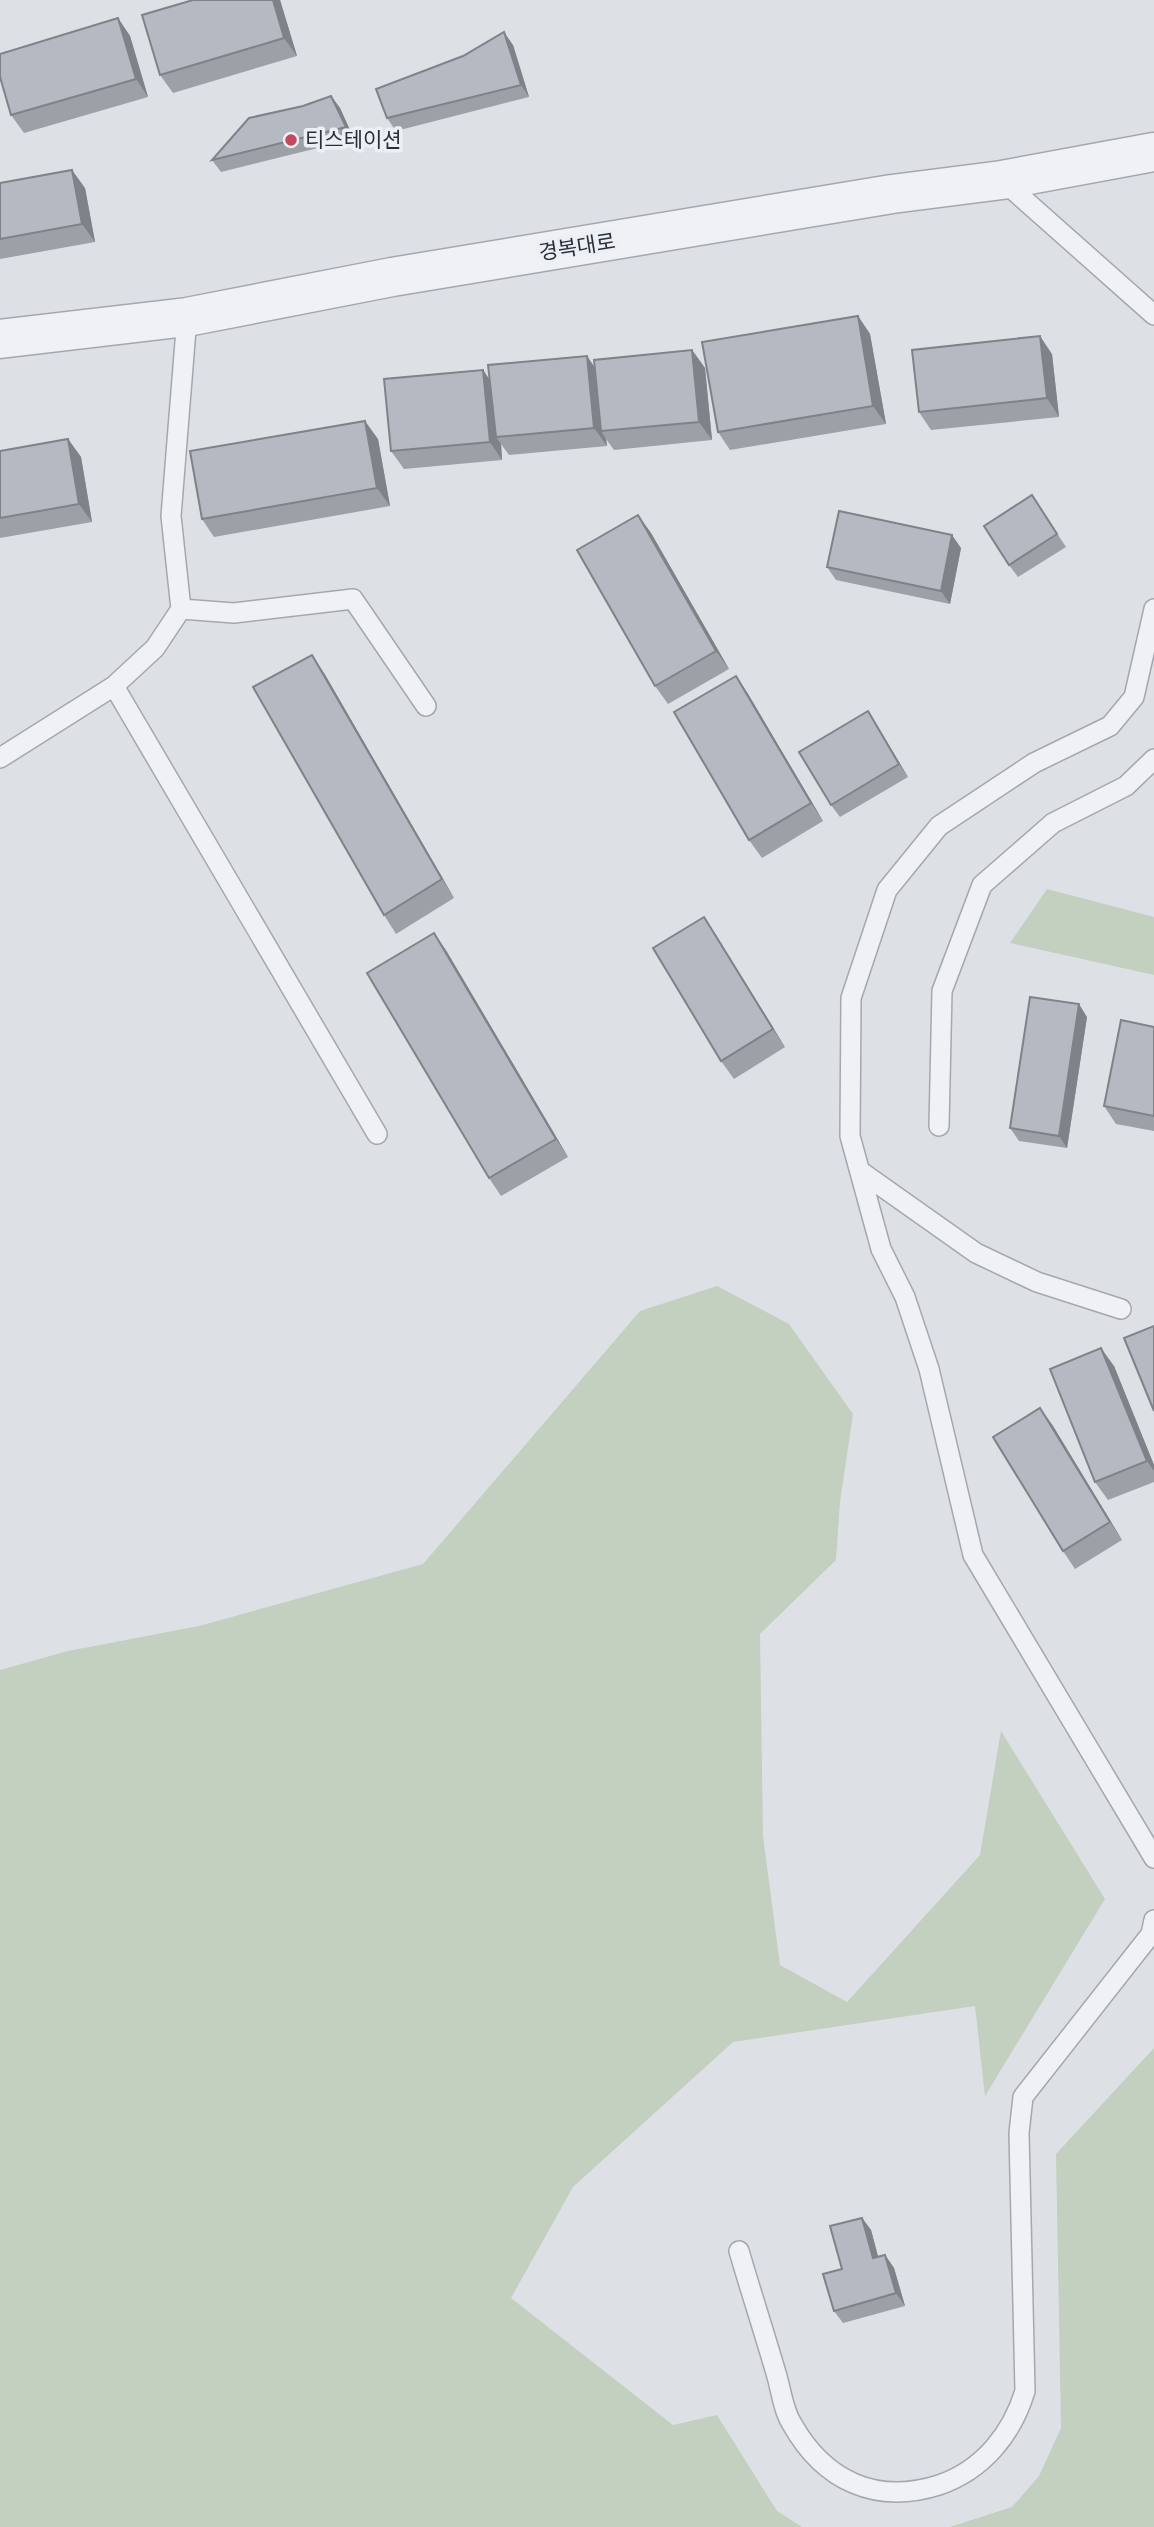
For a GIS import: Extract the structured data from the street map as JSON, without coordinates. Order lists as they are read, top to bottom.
{
  "streets": {
    "street": ["경복대로"]
  },
  "places": ["티스테이션"]
}
